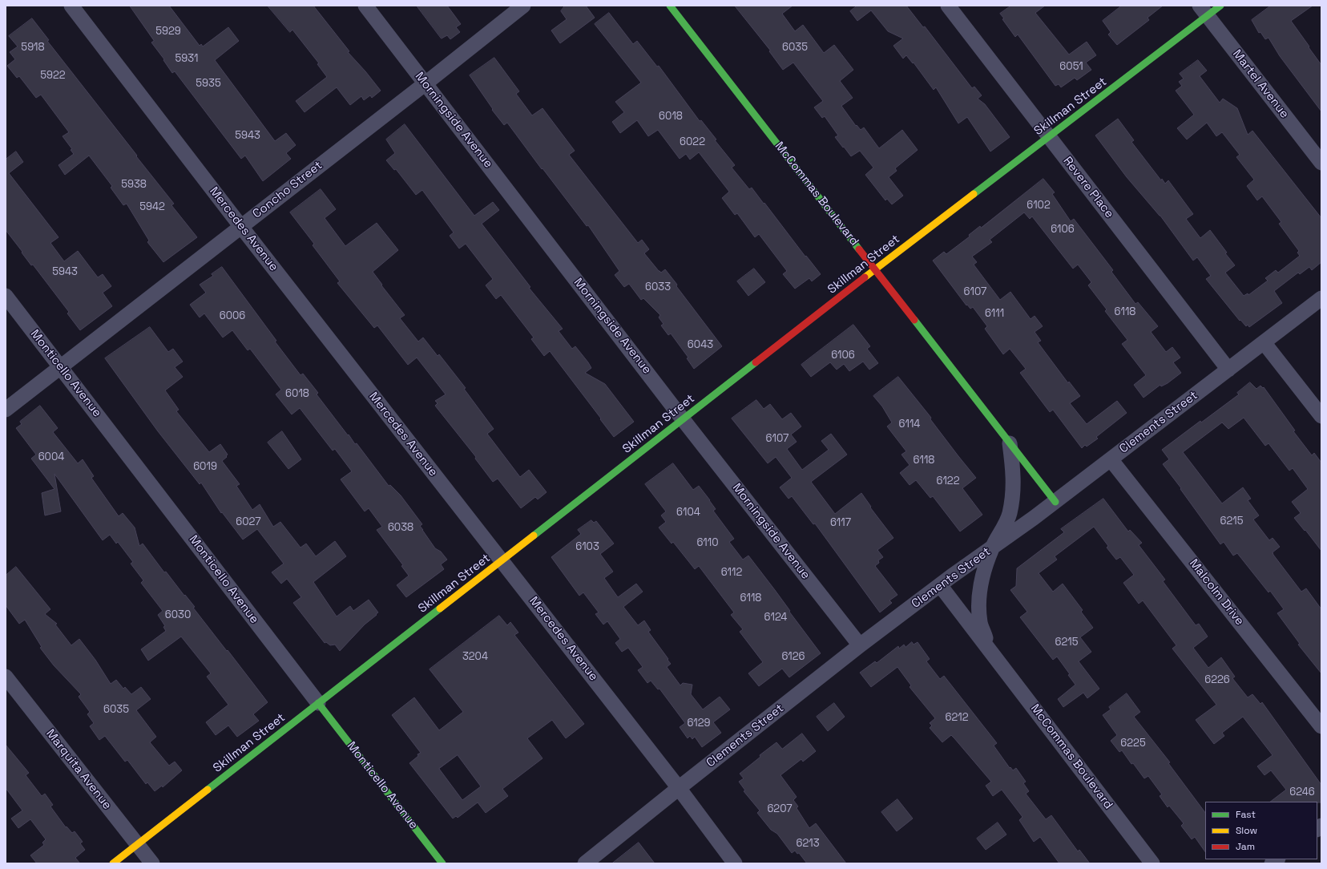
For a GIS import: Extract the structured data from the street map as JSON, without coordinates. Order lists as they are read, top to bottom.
{
  "streets": {
    "main road": ["Skillman Street", "McCommas Boulevard", "Monticello Avenue"],
    "street": [
      "Martel Avenue",
      "Morningside Avenue",
      "Revere Place",
      "Concho Street",
      "Mercedes Avenue",
      "Clements Street",
      "Malcolm Drive",
      "Marquita Avenue"
    ]
  },
  "crossings": [
    ["Martel Avenue", "Skillman Street"],
    ["Skillman Street", "Morningside Avenue"],
    ["Skillman Street", "Revere Place"],
    ["Skillman Street", "McCommas Boulevard"],
    ["Skillman Street", "Mercedes Avenue"],
    ["Skillman Street", "Monticello Avenue"],
    ["Skillman Street", "Marquita Avenue"],
    ["Morningside Avenue", "Concho Street"],
    ["Morningside Avenue", "Clements Street"],
    ["Revere Place", "Clements Street"],
    ["Concho Street", "Mercedes Avenue"],
    ["Concho Street", "Monticello Avenue"],
    ["McCommas Boulevard", "Clements Street"],
    ["Mercedes Avenue", "Clements Street"],
    ["Clements Street", "Malcolm Drive"]
  ],
  "house_numbers": [
    "5929",
    "5918",
    "6035",
    "5931",
    "6051",
    "5922",
    "5935",
    "6018",
    "5943",
    "6022",
    "5938",
    "6102",
    "5942",
    "6106",
    "5943",
    "6033",
    "6107",
    "6118",
    "6111",
    "6006",
    "6043",
    "6106",
    "6018",
    "6114",
    "6107",
    "6004",
    "6118",
    "6019",
    "6122",
    "6104",
    "6215",
    "6027",
    "6117",
    "6038",
    "6110",
    "6103",
    "6112",
    "6118",
    "6030",
    "6124",
    "6215",
    "3204",
    "6126",
    "6226",
    "6035",
    "6212",
    "6129",
    "6225",
    "6246",
    "6207",
    "6213"
  ],
  "legend": ["Fast", "Slow", "Jam"]
}
